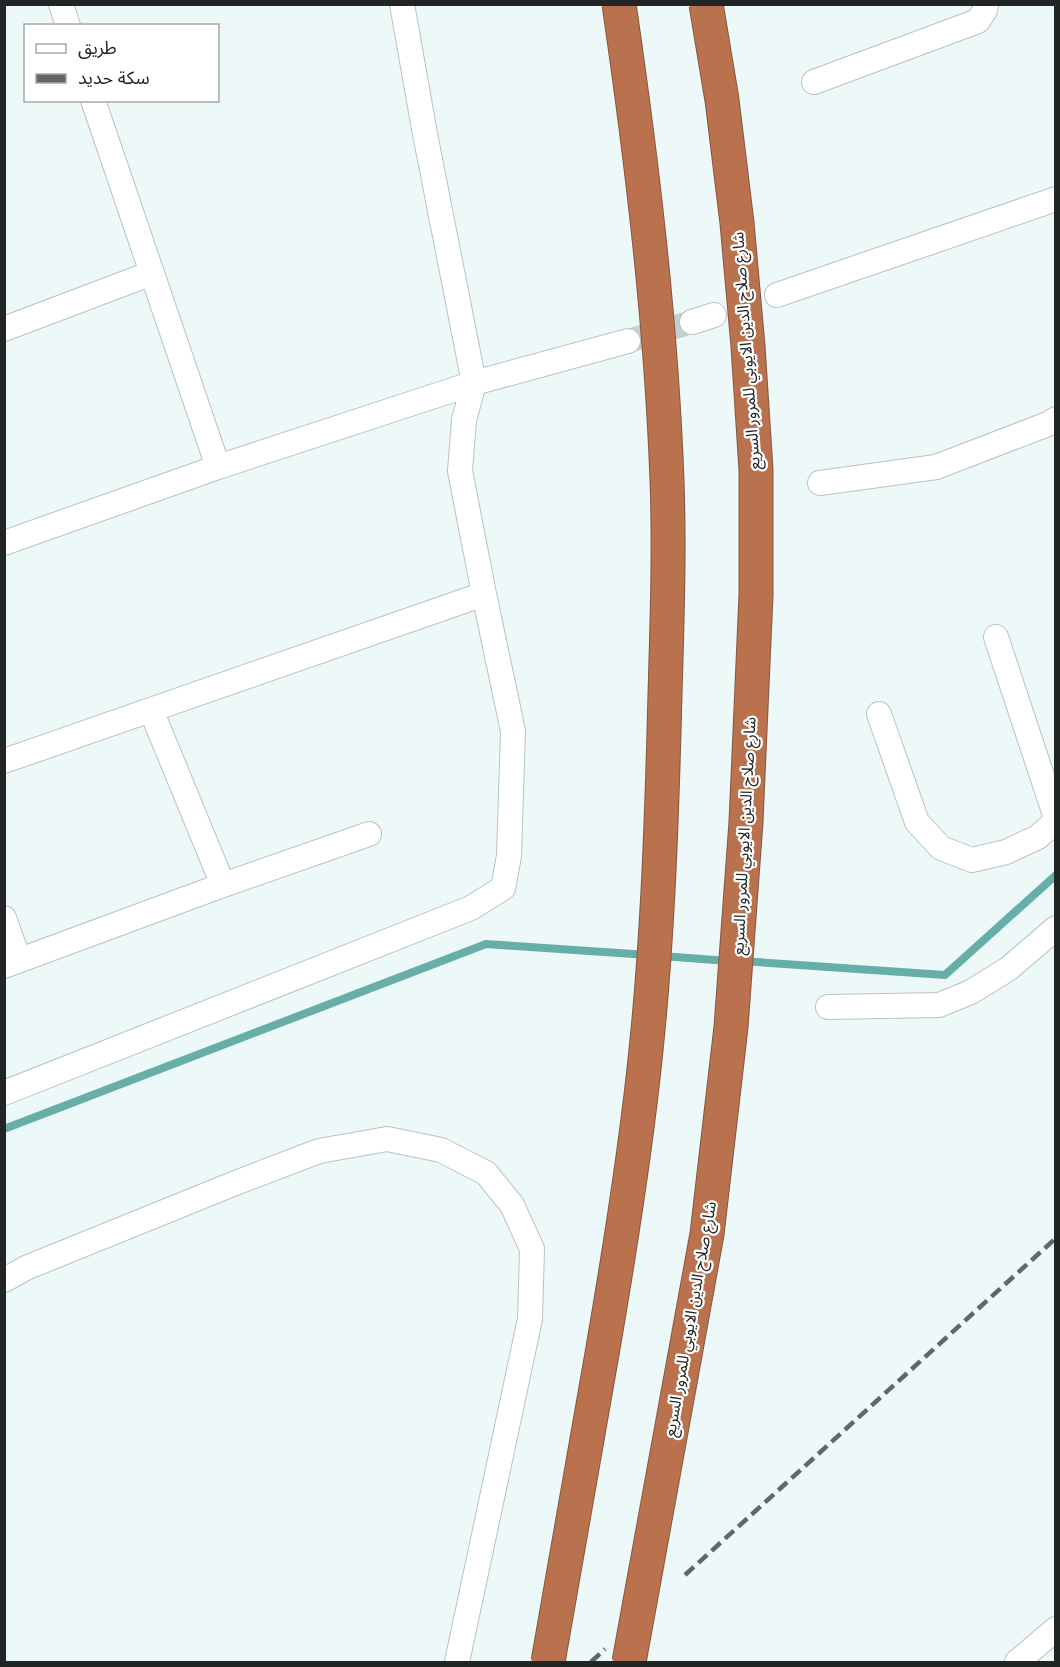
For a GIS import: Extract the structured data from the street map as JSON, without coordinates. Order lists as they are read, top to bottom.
{
  "streets": {
    "highway": ["شارع صلاح الدين الايوبي للمرور السريع"]
  },
  "legend": ["طريق", "سكة حديد"]
}
